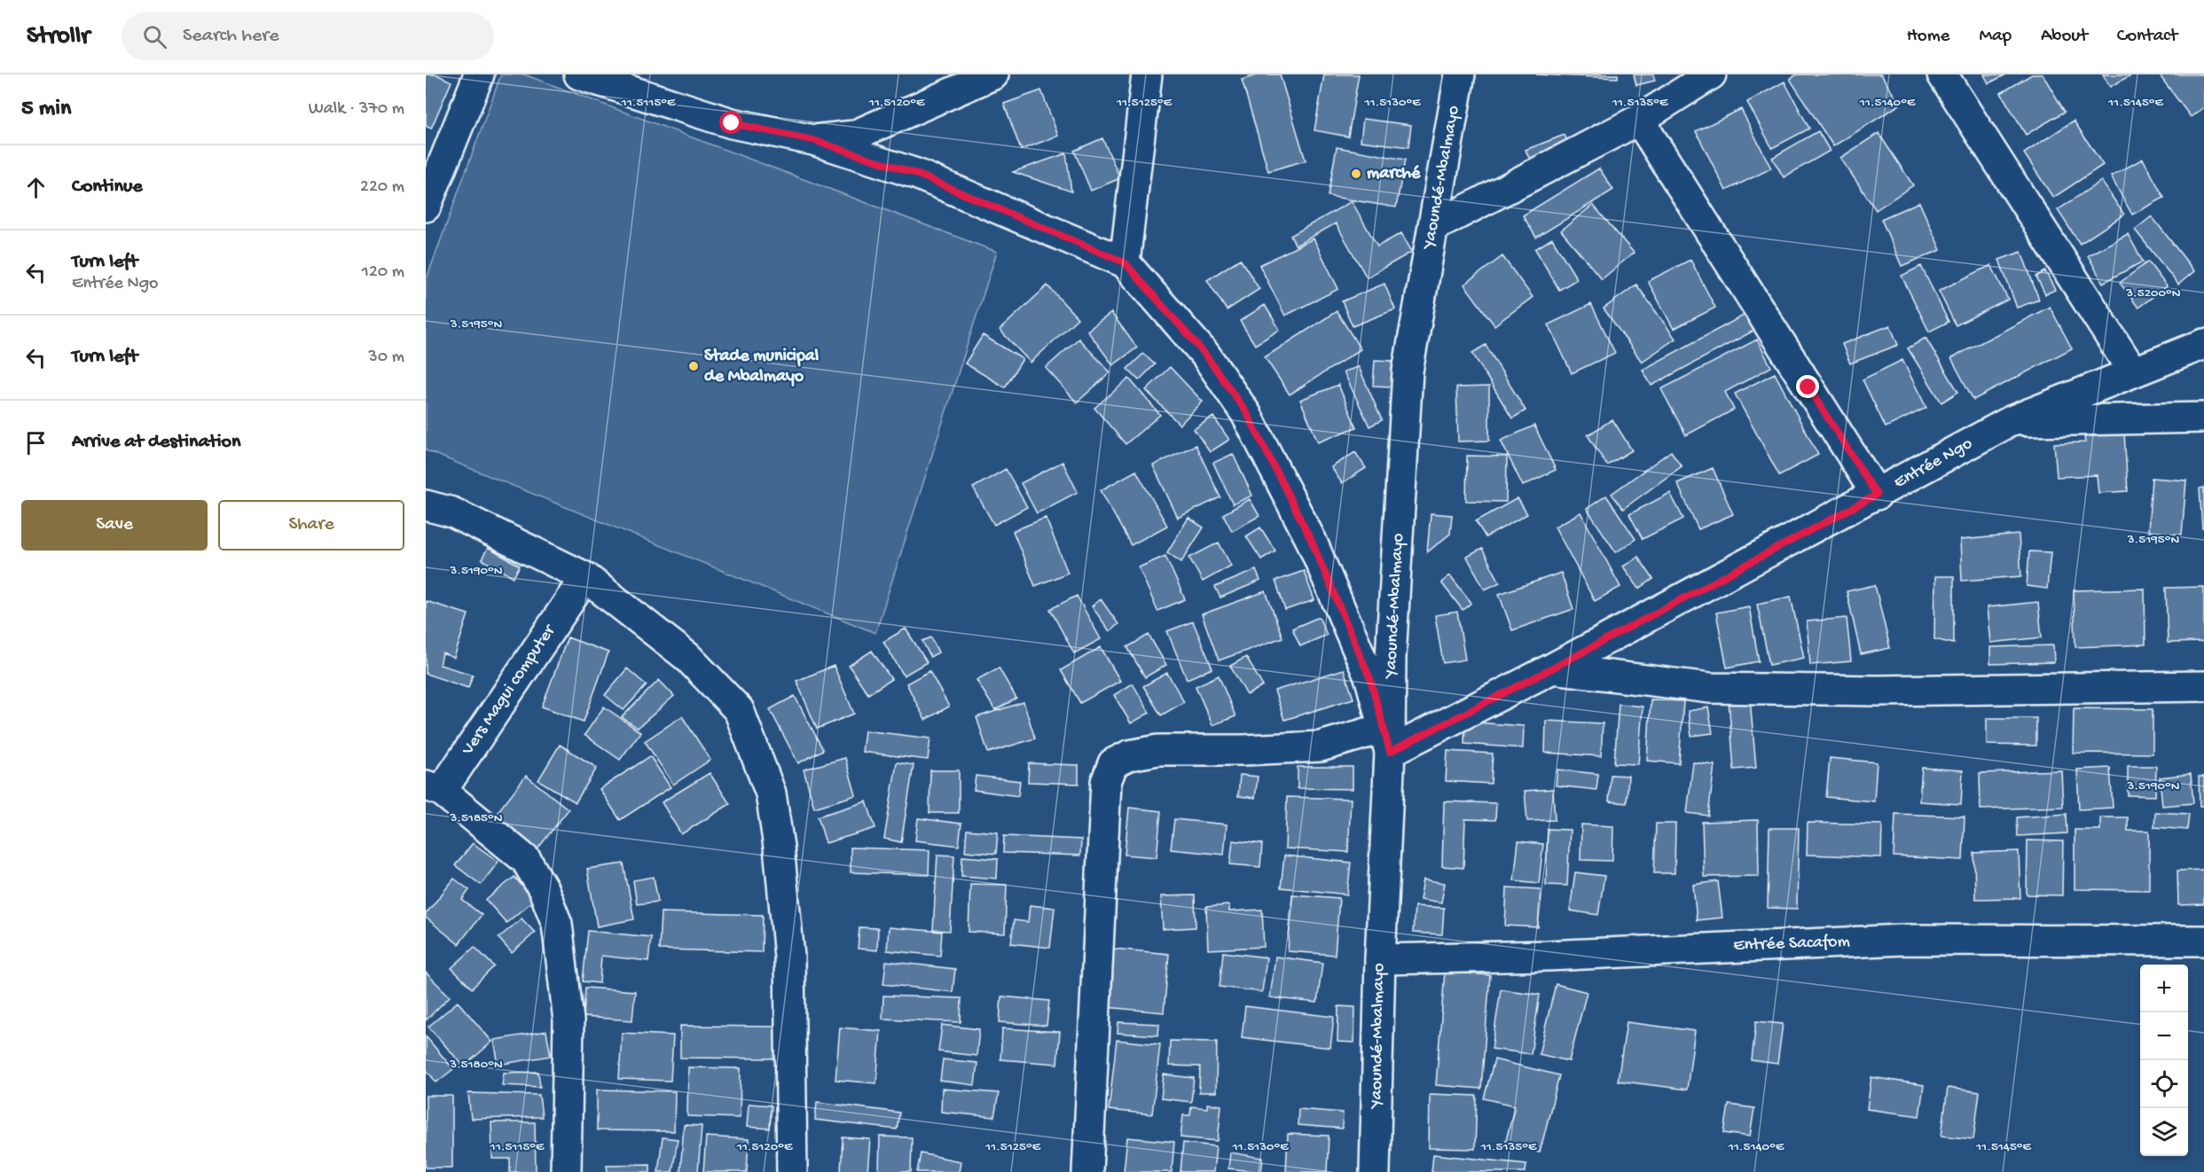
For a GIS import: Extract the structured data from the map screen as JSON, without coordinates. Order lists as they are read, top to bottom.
{
  "streets": {
    "main road": [
      "Yaoundé-Mbalmayo",
      "Entrée Ngo",
      "Vers Magui computer",
      "Entrée Sacafom"
    ]
  },
  "crossings": [
    ["Yaoundé-Mbalmayo", "Entrée Ngo"],
    ["Yaoundé-Mbalmayo", "Entrée Sacafom"]
  ],
  "places": ["marché", "Stade municipal de Mbalmayo"],
  "page": {
    "header": "Strollr",
    "search": "Search here",
    "nav": [
      "Home",
      "Map",
      "About",
      "Contact"
    ],
    "heading": ["5 min", "Walk · 370 m"],
    "list": [
      ["Continue", "220 m"],
      ["Turn left", "Entrée Ngo", "120 m"],
      ["Turn left", "30 m"],
      "Arrive at destination"
    ],
    "buttons": ["Save", "Share"],
    "map_buttons": ["+", "−"]
  },
  "coordinates": [
    "11.5115°E",
    "11.5120°E",
    "11.5125°E",
    "11.5130°E",
    "11.5135°E",
    "11.5140°E",
    "11.5145°E",
    "3.5200°N",
    "3.5195°N",
    "3.5190°N",
    "3.5185°N",
    "3.5180°N"
  ]
}
